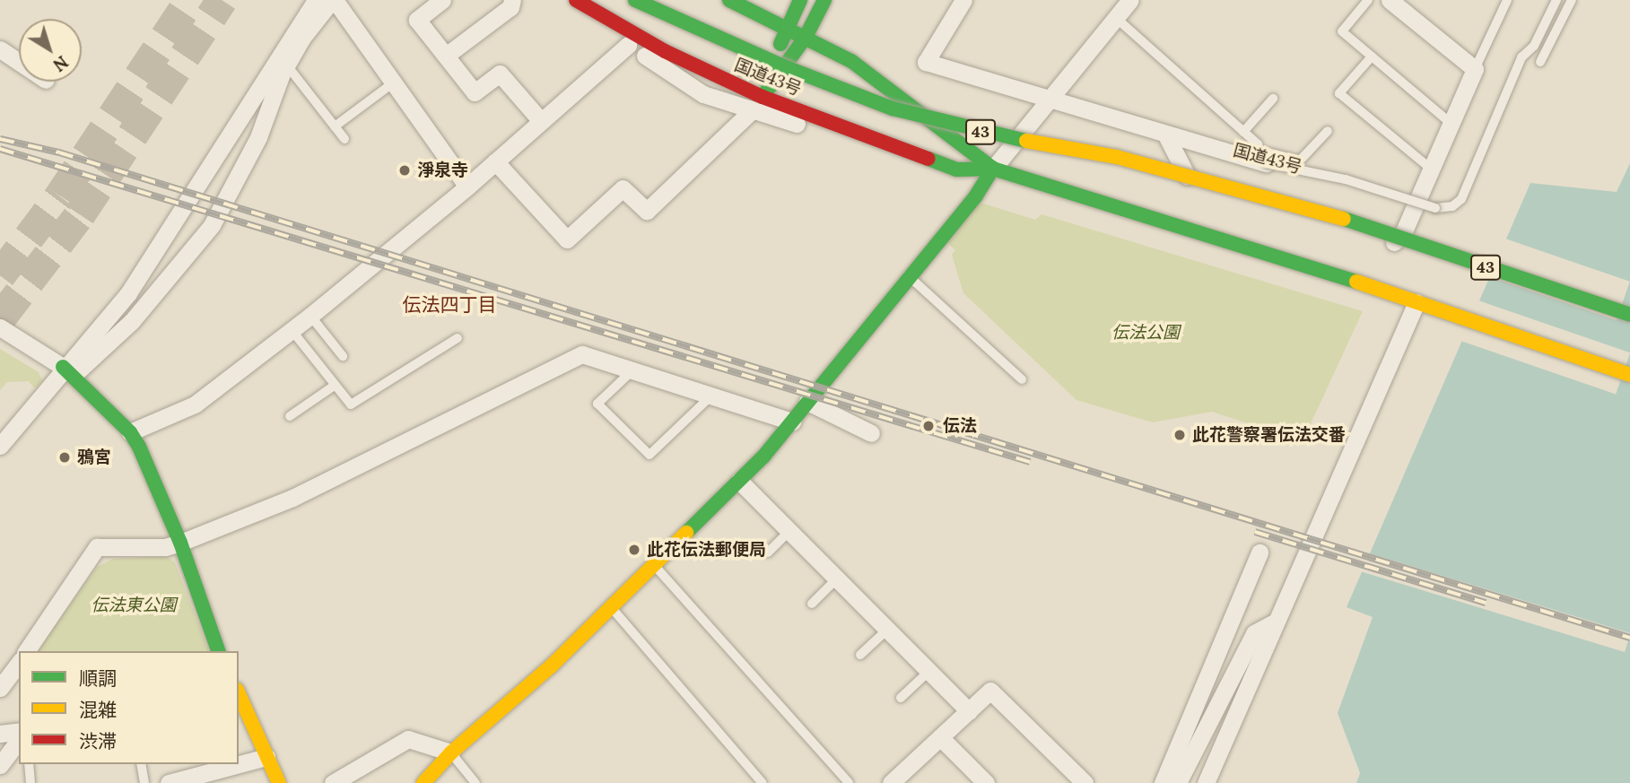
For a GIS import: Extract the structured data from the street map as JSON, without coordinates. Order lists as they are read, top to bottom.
{
  "streets": {
    "main road": ["国道43号", "43"]
  },
  "districts": ["伝法四丁目"],
  "parks": ["伝法公園", "伝法東公園"],
  "places": [
    "淨泉寺",
    "伝法",
    "此花警察署伝法交番",
    "鴉宮",
    "此花伝法郵便局"
  ],
  "legend": ["順調", "混雑", "渋滞"],
  "north": "bottom right"
}
